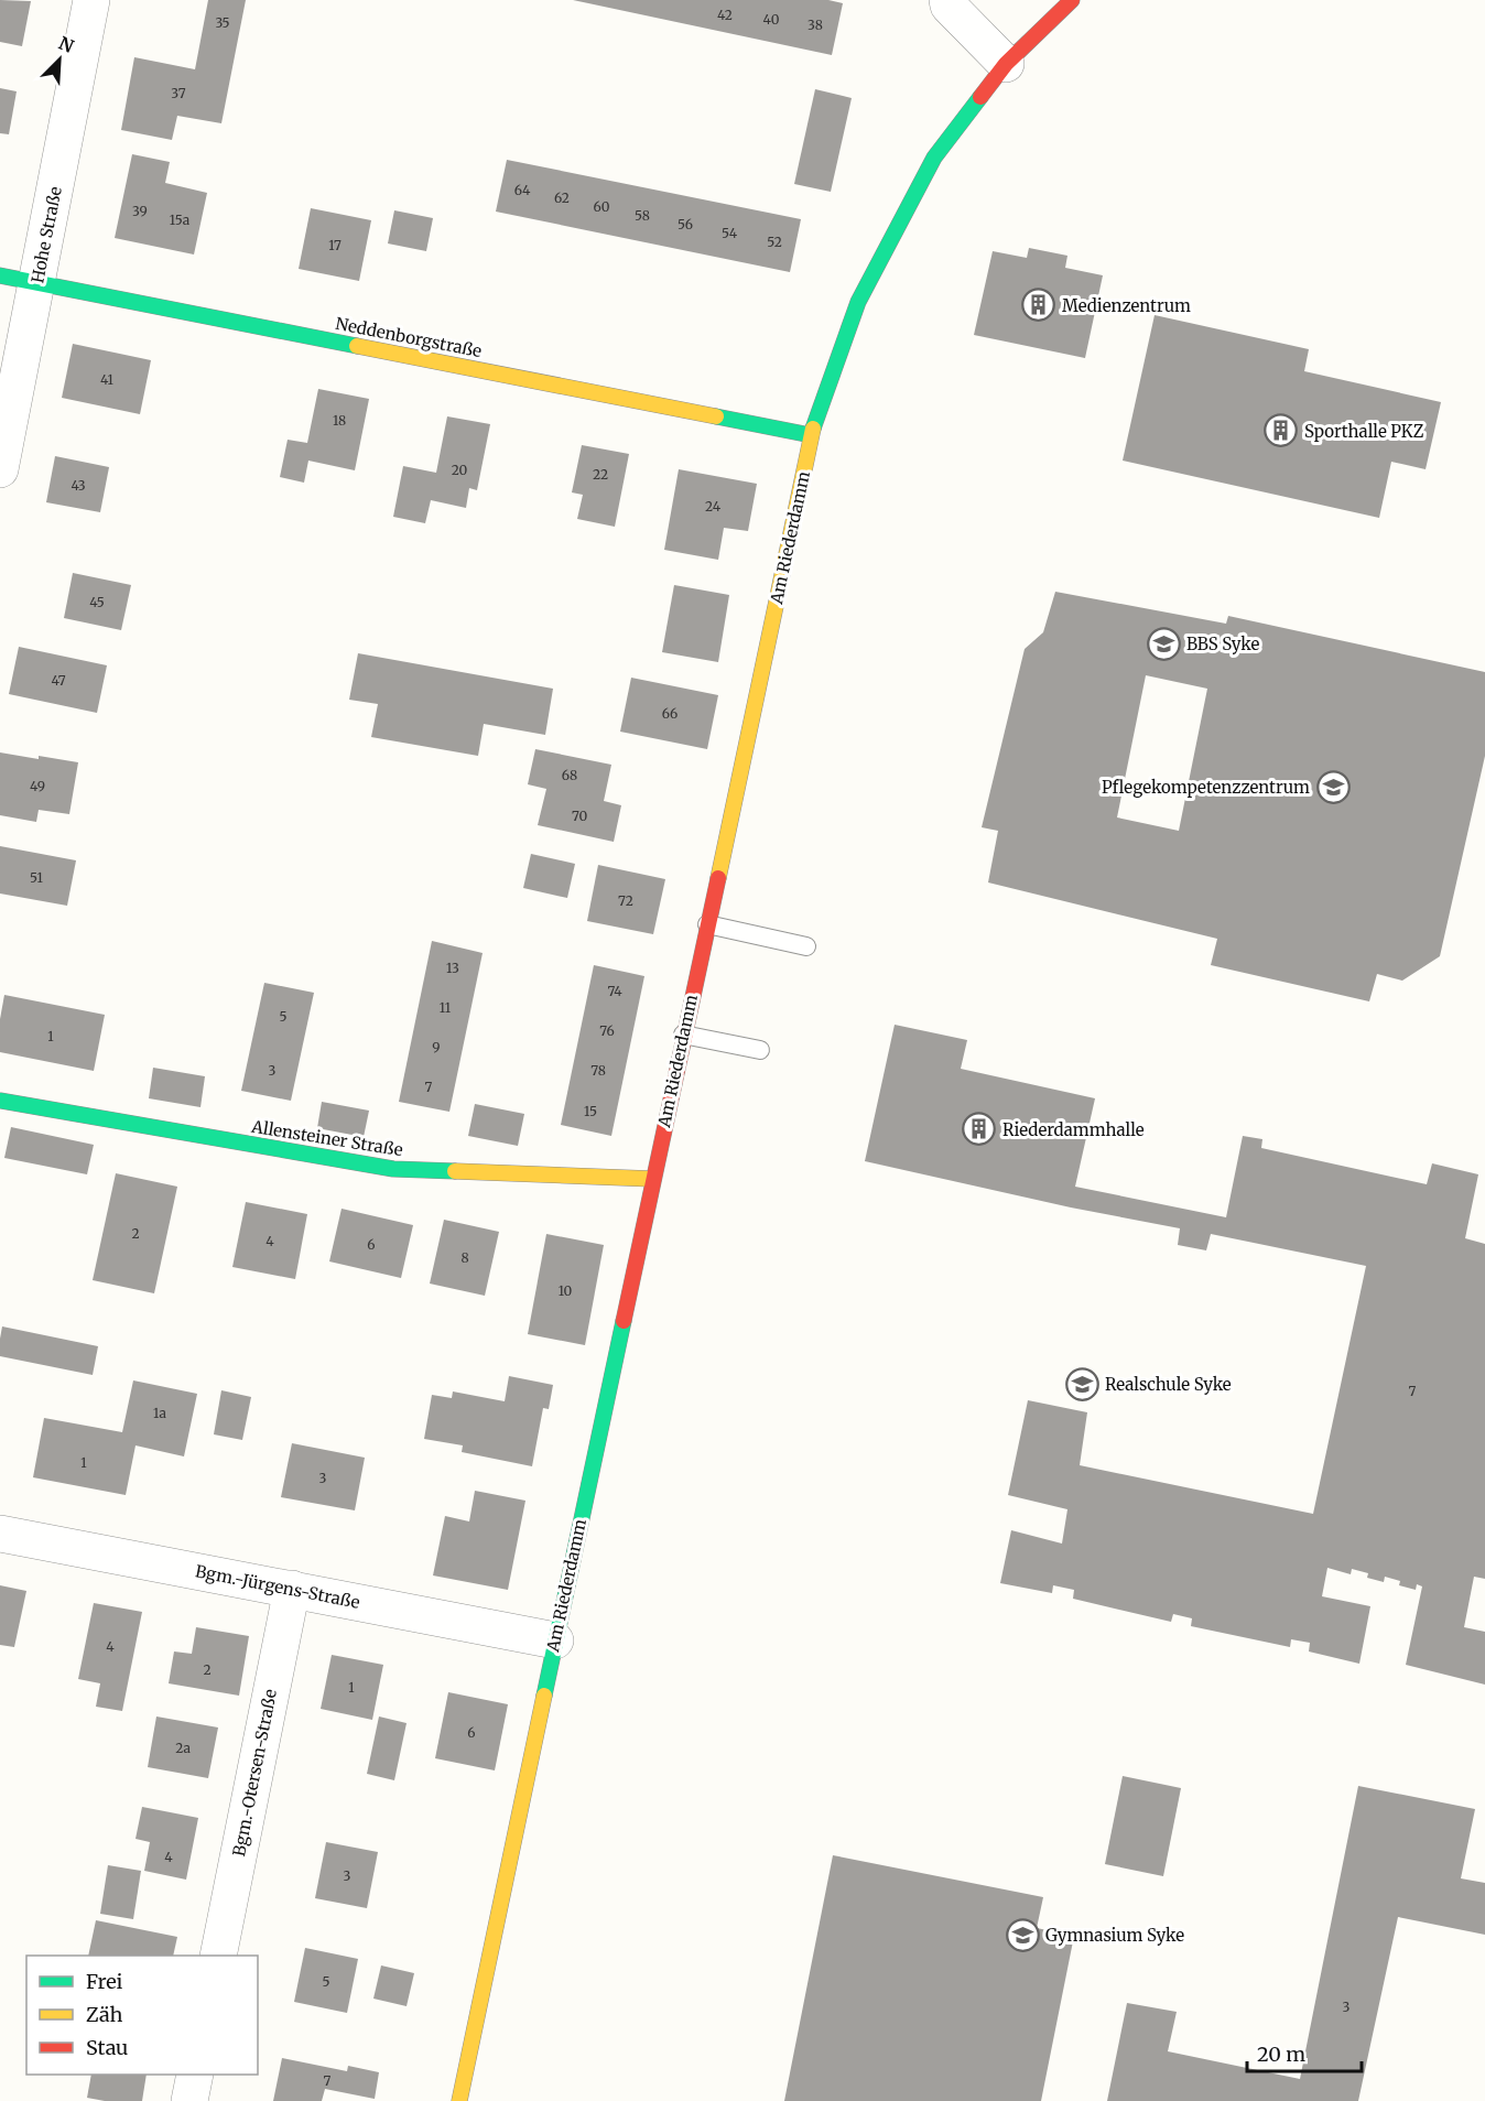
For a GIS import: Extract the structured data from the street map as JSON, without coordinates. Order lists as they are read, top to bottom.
{
  "streets": {
    "street": [
      "Hohe Straße",
      "Neddenborgstraße",
      "Am Riederdamm",
      "Allensteiner Straße",
      "Bgm.-Jürgens-Straße",
      "Bgm.-Otersen-Straße"
    ]
  },
  "crossings": [
    ["Hohe Straße", "Neddenborgstraße"],
    ["Neddenborgstraße", "Am Riederdamm"],
    ["Am Riederdamm", "Allensteiner Straße"],
    ["Am Riederdamm", "Bgm.-Jürgens-Straße"],
    ["Bgm.-Jürgens-Straße", "Bgm.-Otersen-Straße"]
  ],
  "places": {
    "building": ["Medienzentrum", "Sporthalle PKZ", "Riederdammhalle"],
    "school or university": [
      "BBS Syke",
      "Pflegekompetenzzentrum",
      "Realschule Syke",
      "Gymnasium Syke"
    ]
  },
  "house_numbers": [
    "42",
    "40",
    "35",
    "38",
    "37",
    "64",
    "62",
    "60",
    "39",
    "58",
    "15a",
    "56",
    "54",
    "52",
    "17",
    "41",
    "18",
    "20",
    "22",
    "43",
    "24",
    "45",
    "47",
    "66",
    "68",
    "49",
    "70",
    "51",
    "72",
    "13",
    "74",
    "11",
    "5",
    "76",
    "1",
    "9",
    "3",
    "78",
    "7",
    "15",
    "2",
    "4",
    "6",
    "8",
    "10",
    "7",
    "1a",
    "1",
    "3",
    "4",
    "2",
    "1",
    "6",
    "2a",
    "4",
    "3",
    "5",
    "3",
    "7"
  ],
  "legend": ["Frei", "Zäh", "Stau"],
  "scale_bar": "20 m",
  "north": "top right"
}
